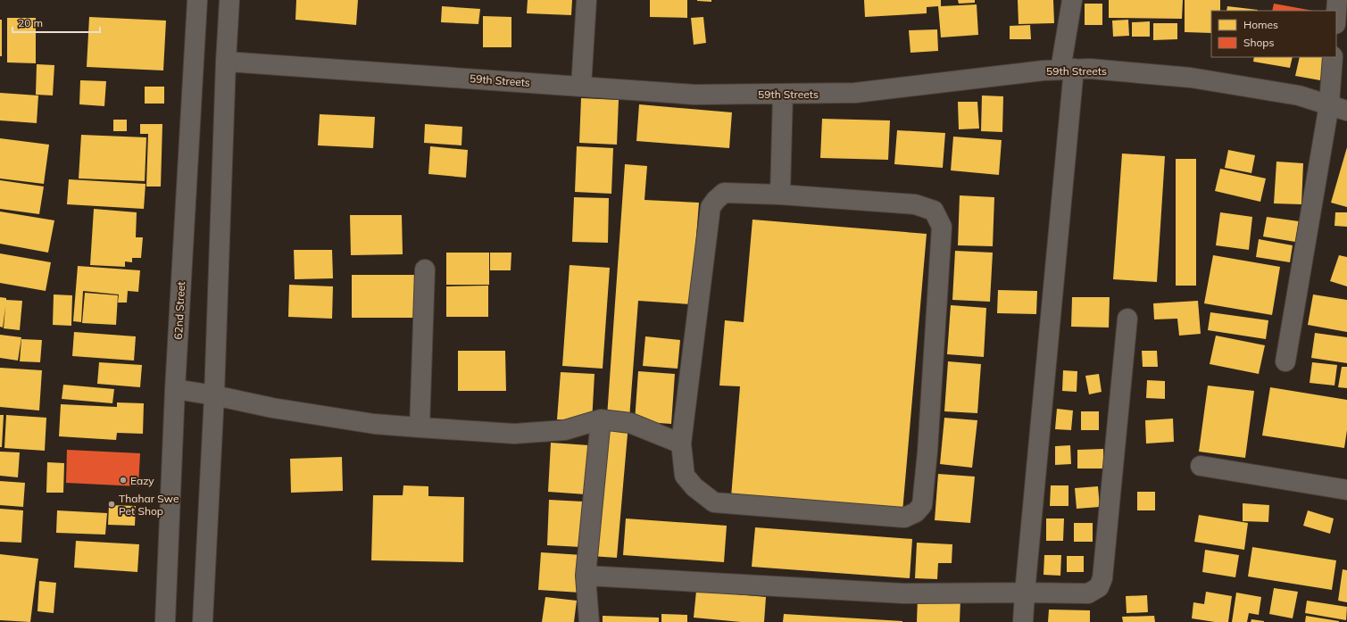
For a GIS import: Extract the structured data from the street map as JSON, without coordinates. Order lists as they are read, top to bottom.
{
  "streets": {
    "street": ["59th Streets", "62nd Street"]
  },
  "places": ["Eazy", "Thahar Swe Pet Shop"],
  "legend": ["Homes", "Shops"],
  "scale_bar": "20 m"
}
